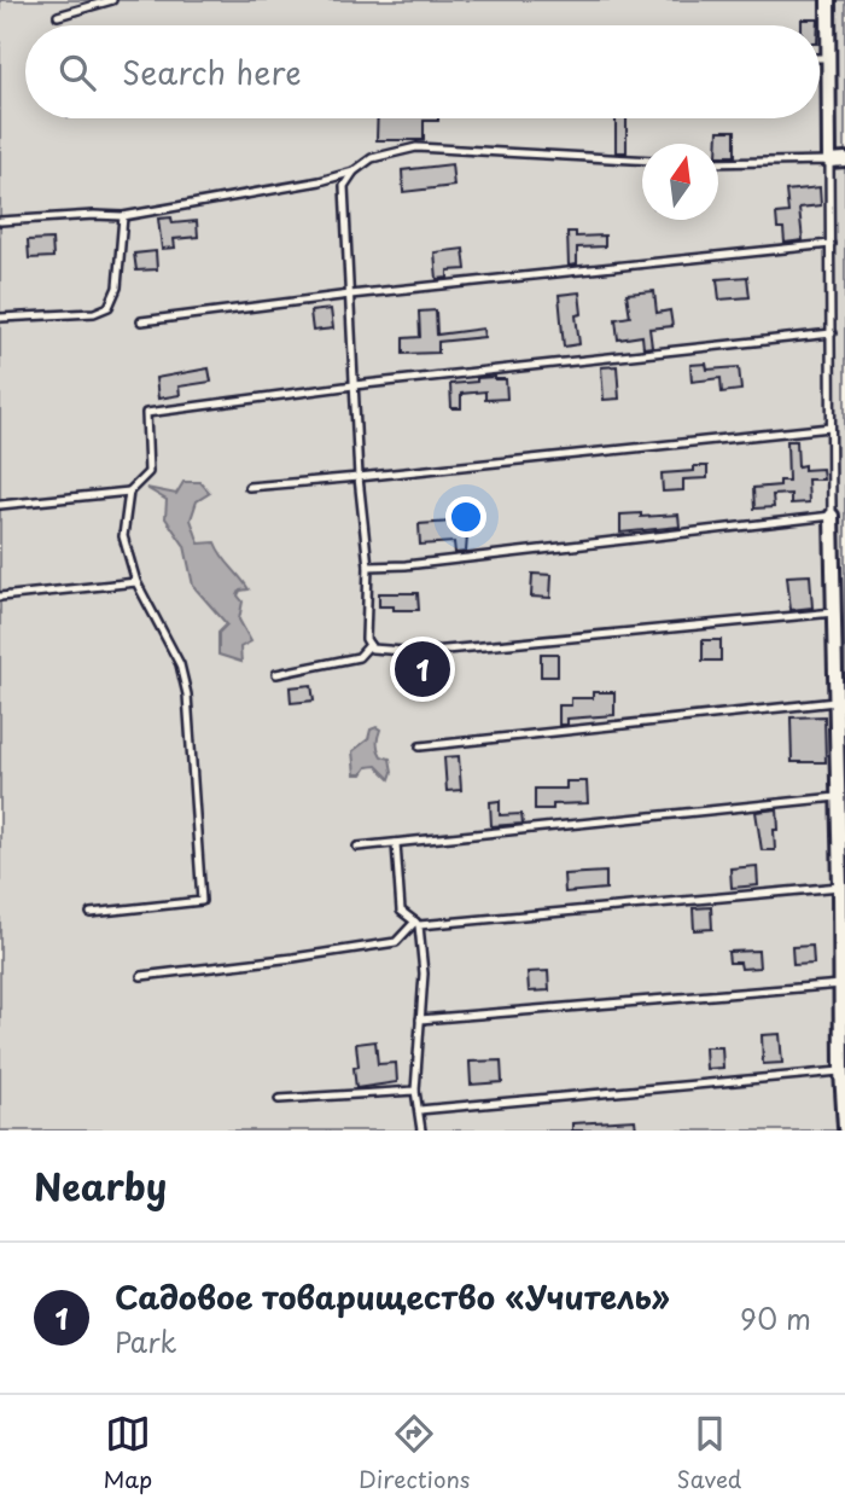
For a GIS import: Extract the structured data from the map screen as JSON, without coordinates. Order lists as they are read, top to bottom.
{
  "north": "top",
  "page": {
    "search": "Search here",
    "pins": "1",
    "heading": "Nearby",
    "list": [
      {
        "mark": "1",
        "name": "Садовое товарищество «Учитель»",
        "note": "Park",
        "value": "90 m"
      }
    ],
    "nav": ["Map", "Directions", "Saved"]
  }
}
